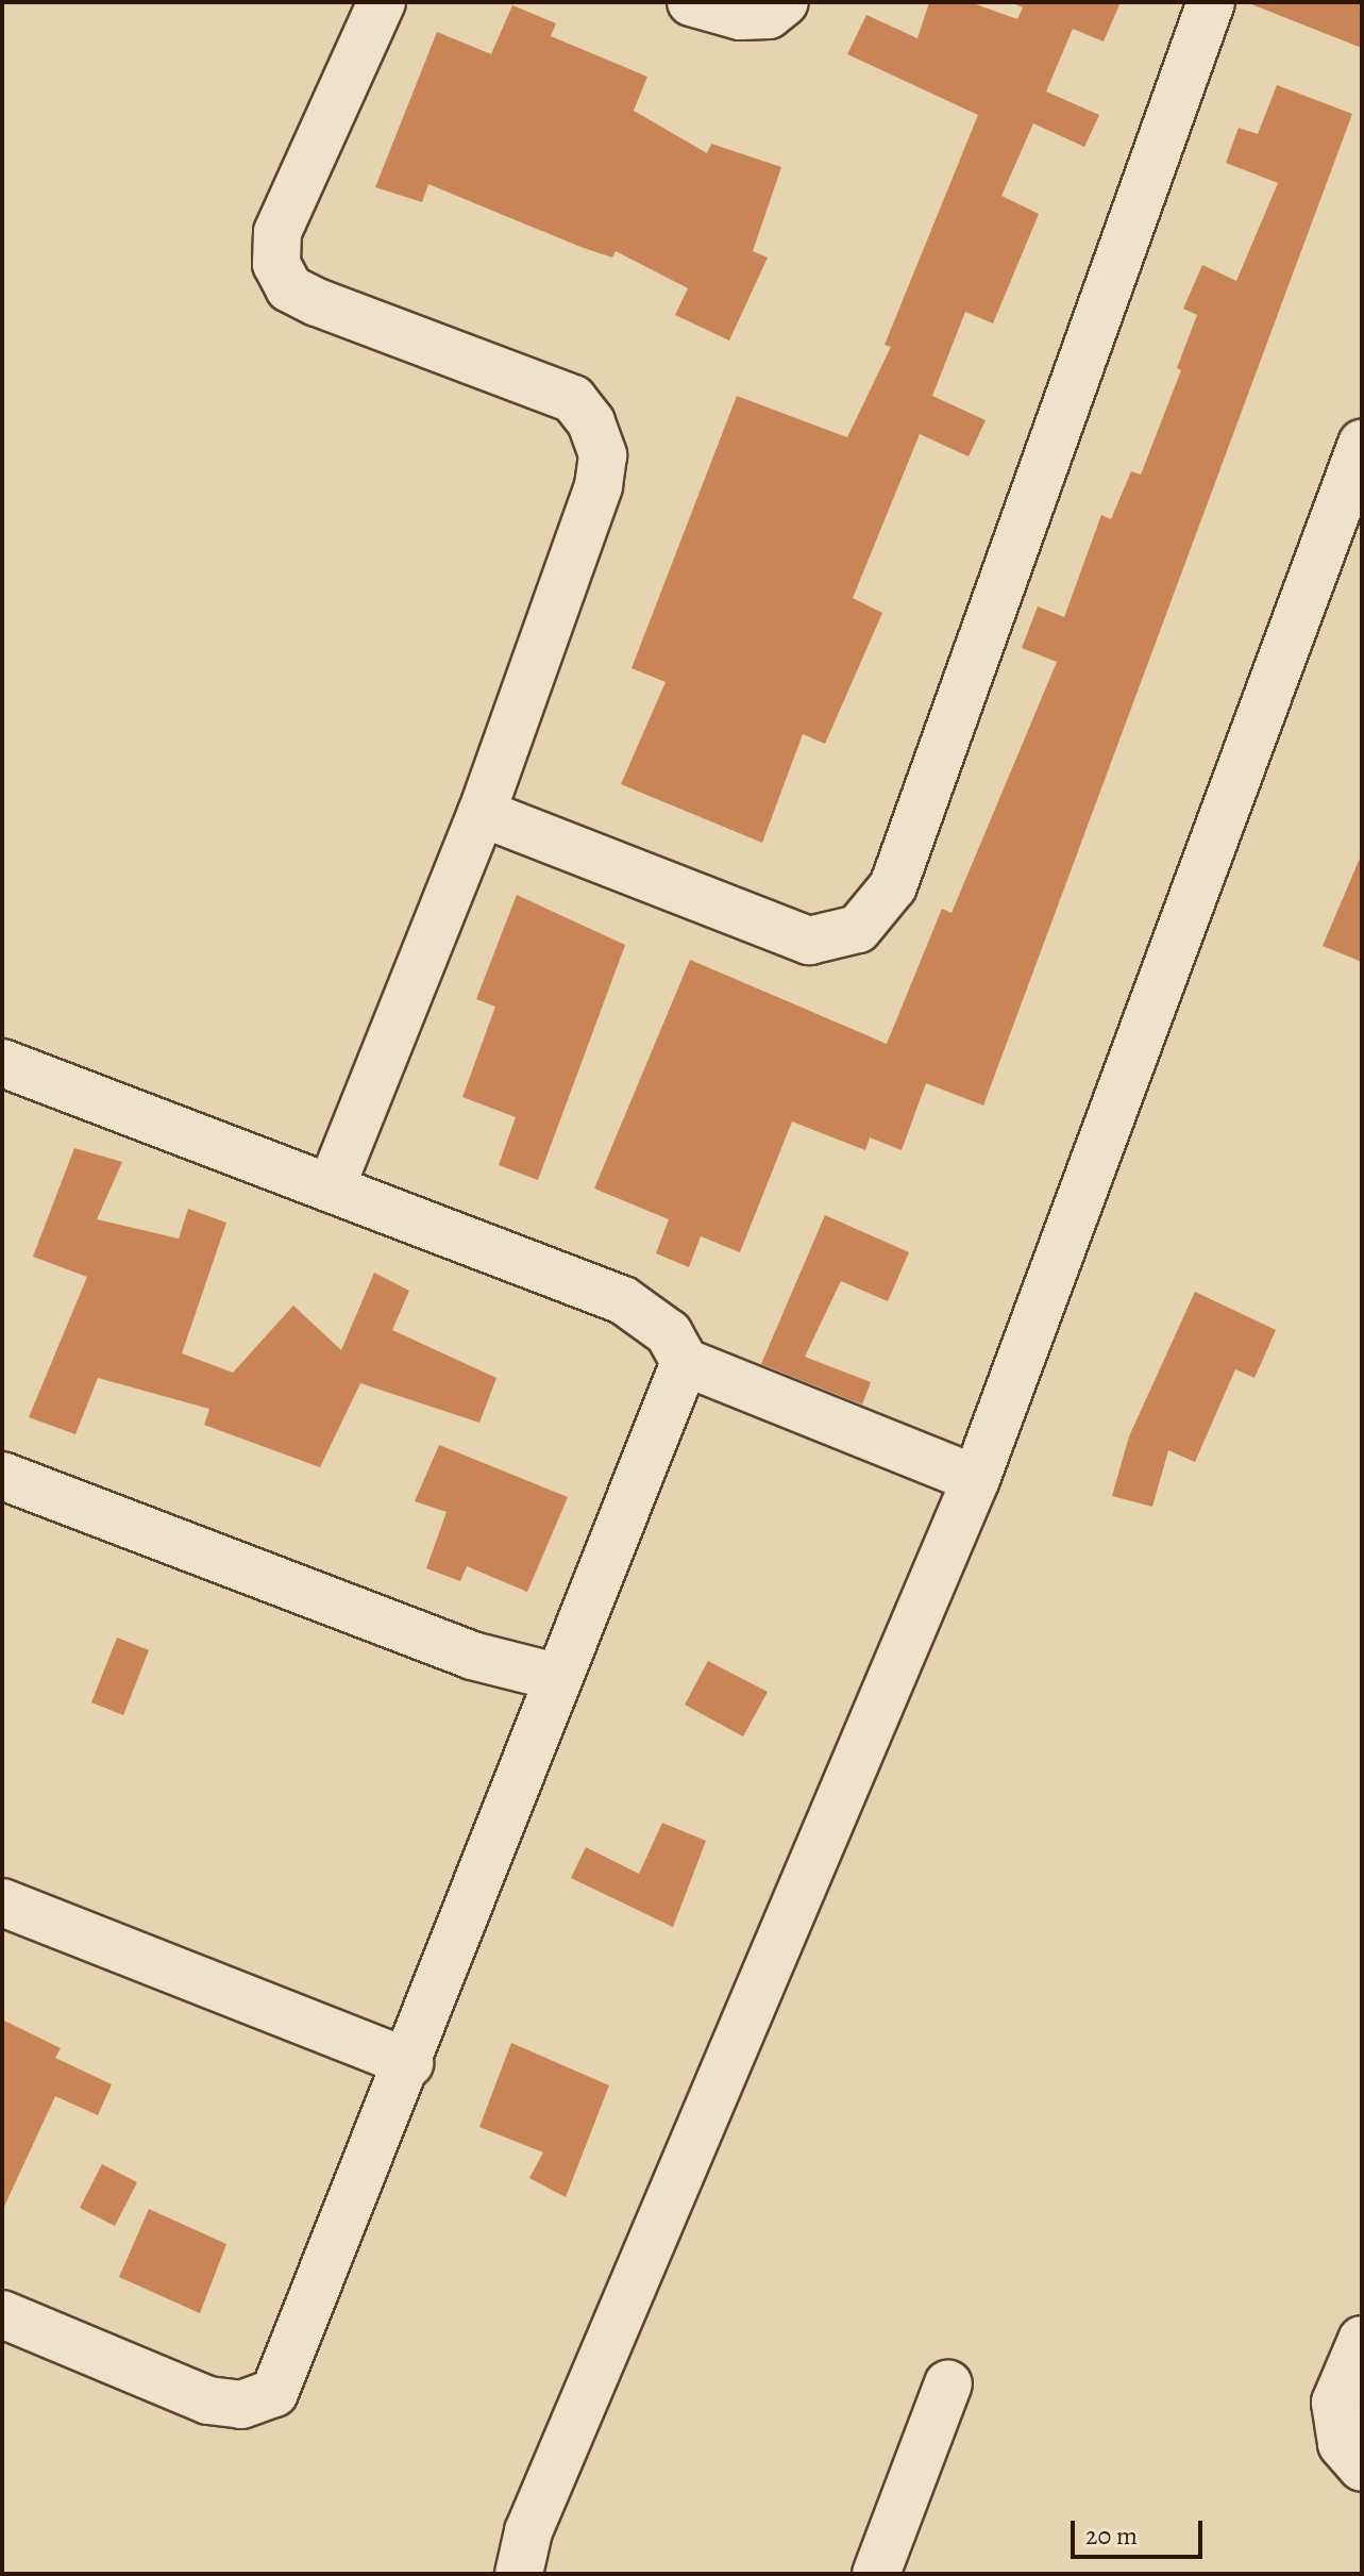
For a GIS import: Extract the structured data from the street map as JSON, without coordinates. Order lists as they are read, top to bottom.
{
  "scale_bar": "20 m"
}
